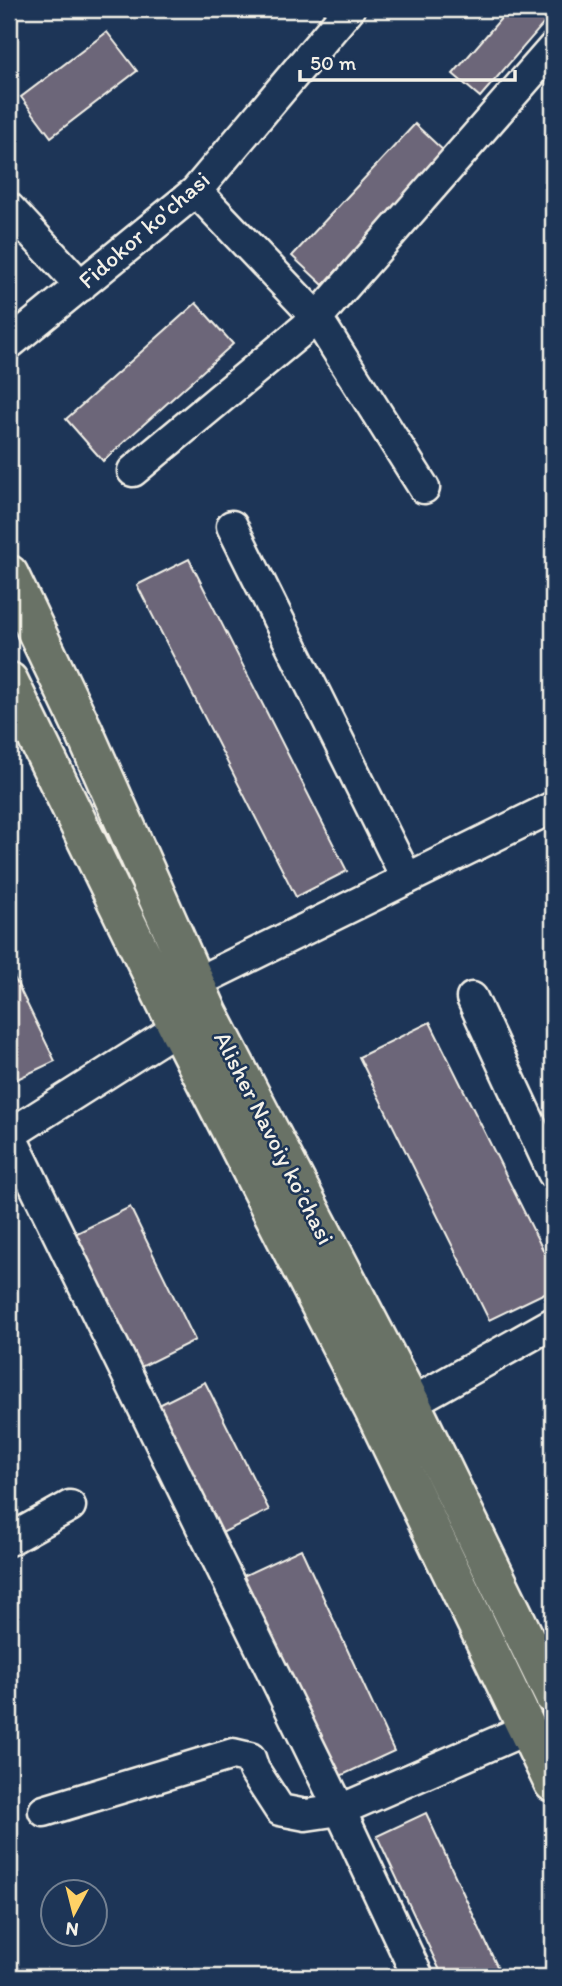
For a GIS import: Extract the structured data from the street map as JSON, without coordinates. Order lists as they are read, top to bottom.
{
  "streets": {
    "main road": ["Alisher Navoiy ko’chasi"],
    "street": ["Fidokor ko'chasi"]
  },
  "scale_bar": "50 m",
  "north": "bottom"
}
